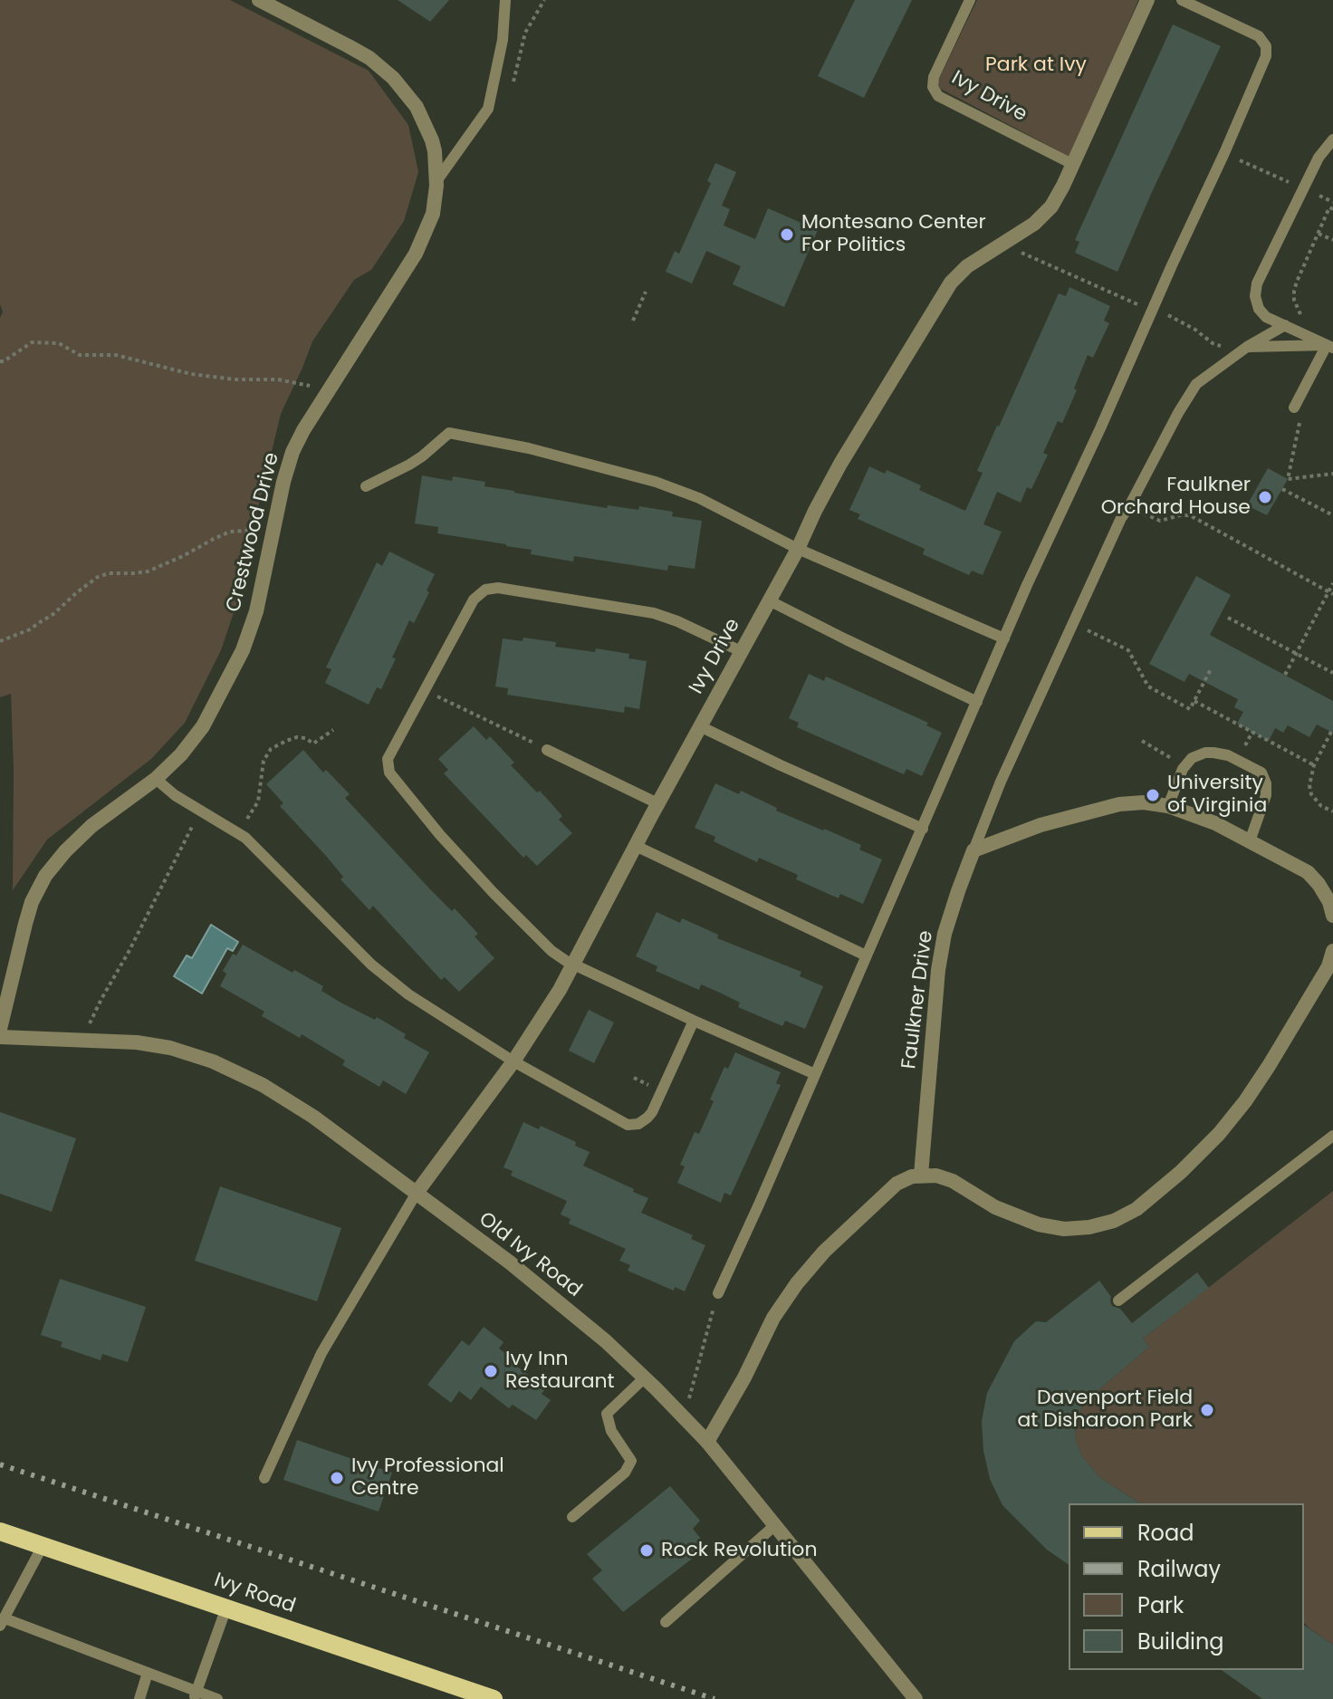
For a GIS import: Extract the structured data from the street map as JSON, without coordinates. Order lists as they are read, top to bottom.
{
  "streets": {
    "main road": ["Ivy Road"],
    "street": [
      "Ivy Drive",
      "Crestwood Drive",
      "Faulkner Drive",
      "Old Ivy Road"
    ]
  },
  "crossings": [
    ["Ivy Drive", "Old Ivy Road"]
  ],
  "parks": ["Park at Ivy"],
  "places": [
    "Montesano Center For Politics",
    "Faulkner Orchard House",
    "University of Virginia",
    "Ivy Inn Restaurant",
    "Davenport Field at Disharoon Park",
    "Ivy Professional Centre",
    "Rock Revolution"
  ],
  "legend": [
    "Road",
    "Railway",
    "Park",
    "Building"
  ]
}
